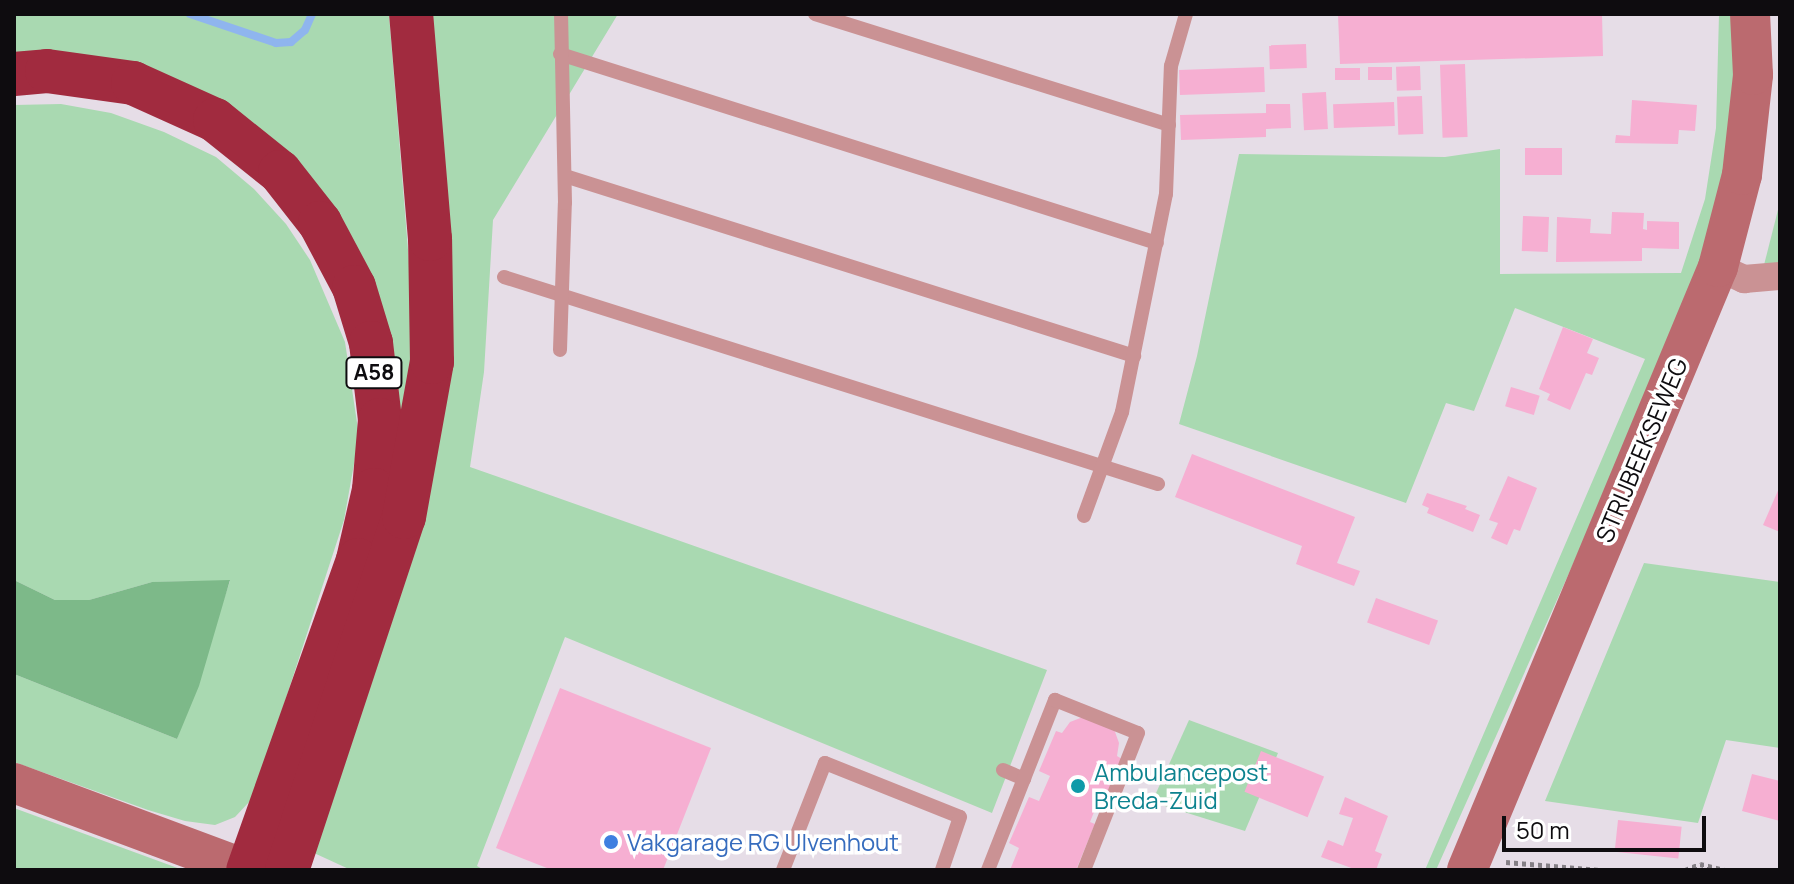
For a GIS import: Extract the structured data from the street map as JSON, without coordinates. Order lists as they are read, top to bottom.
{
  "streets": {
    "highway": ["A58"],
    "main road": ["STRIJBEEKSEWEG"]
  },
  "places": ["Ambulancepost Breda-Zuid", "Vakgarage RG Ulvenhout"],
  "scale_bar": "50 m"
}
